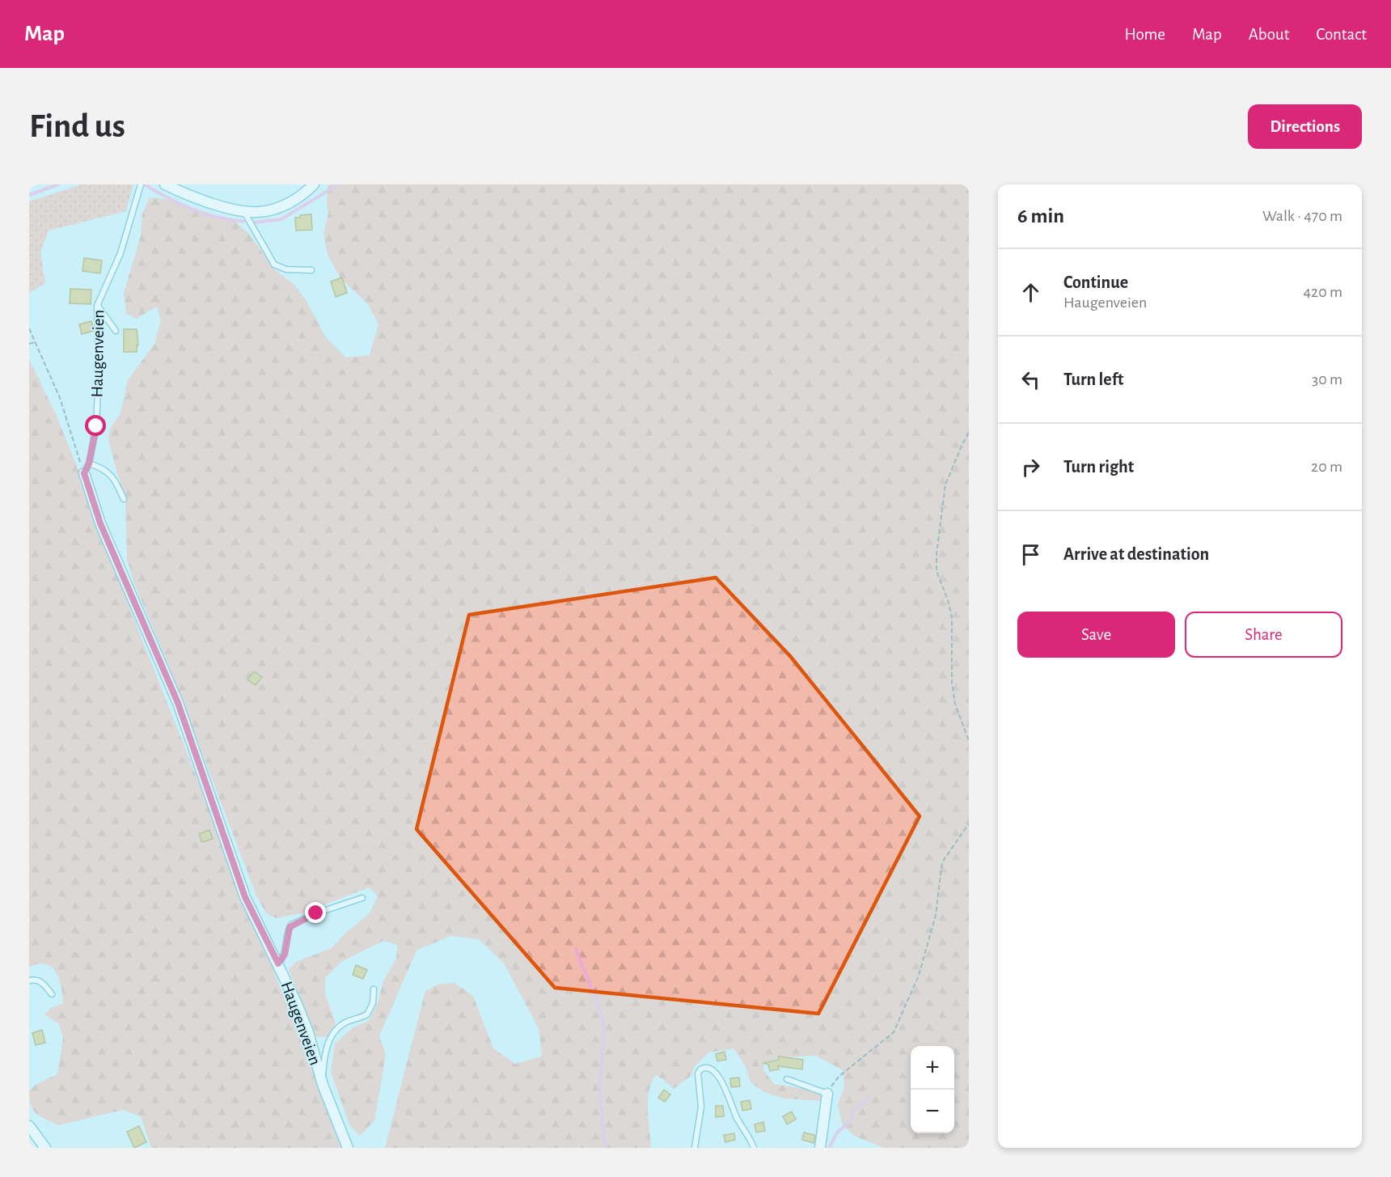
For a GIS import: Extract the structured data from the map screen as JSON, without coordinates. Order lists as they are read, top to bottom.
{
  "streets": {
    "street": ["Haugenveien"]
  },
  "page": {
    "header": "Map",
    "nav": [
      "Home",
      "Map",
      "About",
      "Contact"
    ],
    "buttons": [
      "Directions",
      ["Save", "Share"]
    ],
    "title": "Find us",
    "heading": ["6 min", "Walk · 470 m"],
    "list": [
      ["Continue", "Haugenveien", "420 m"],
      ["Turn left", "30 m"],
      ["Turn right", "20 m"],
      "Arrive at destination"
    ],
    "map_buttons": ["+", "−"]
  }
}
